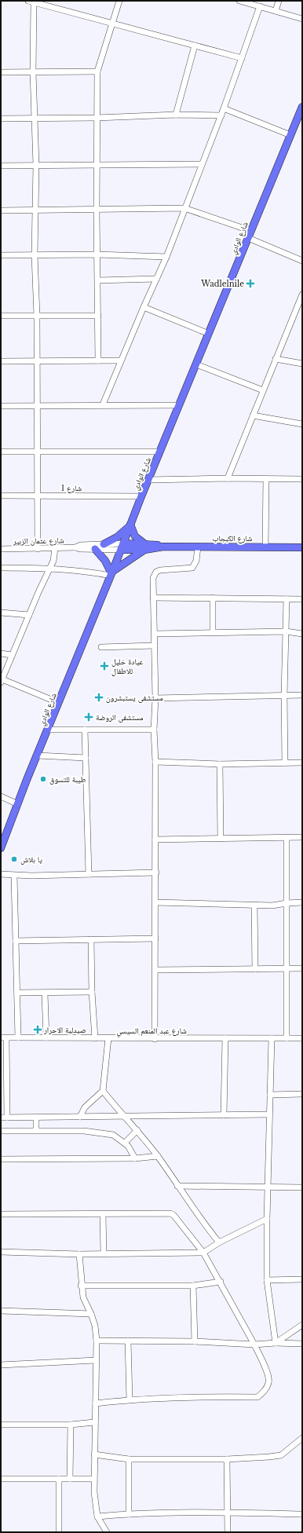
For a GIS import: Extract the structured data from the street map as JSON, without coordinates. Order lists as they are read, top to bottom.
{
  "streets": {
    "main road": ["شارع الوادي", "شارع الكبجاب"],
    "street": ["شارع 1", "شارع عثمان الزبير", "شارع عبد المنعم السيسي"]
  },
  "crossings": [
    ["شارع الوادي", "شارع 1"],
    ["شارع الوادي", "شارع عثمان الزبير"]
  ],
  "places": {
    "health": [
      "Wadlelnile",
      "عيادة خليل للاطفال",
      "مستشفى يستبشرون",
      "مستشفى الروضة",
      "صيدلية الاحرار"
    ],
    "other": ["طيبة للتسوق", "يا بلاش"]
  }
}
